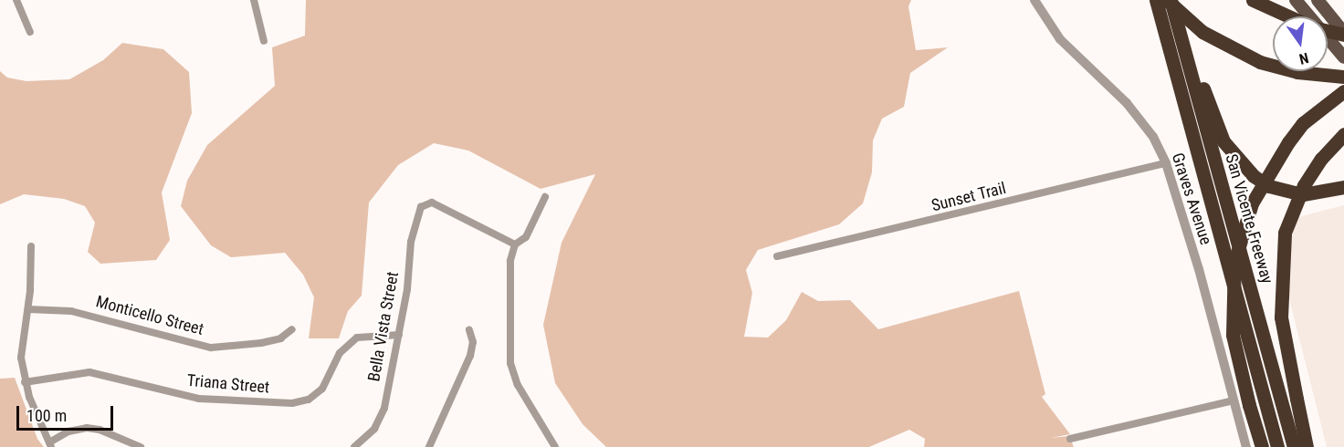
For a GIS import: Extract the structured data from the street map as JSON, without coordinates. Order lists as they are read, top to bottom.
{
  "streets": {
    "highway": ["San Vicente Freeway"],
    "street": [
      "Sunset Trail",
      "Graves Avenue",
      "Monticello Street",
      "Bella Vista Street",
      "Triana Street"
    ]
  },
  "crossings": [
    ["Sunset Trail", "Graves Avenue"],
    ["Bella Vista Street", "Triana Street"]
  ],
  "scale_bar": "100 m",
  "north": "bottom"
}
